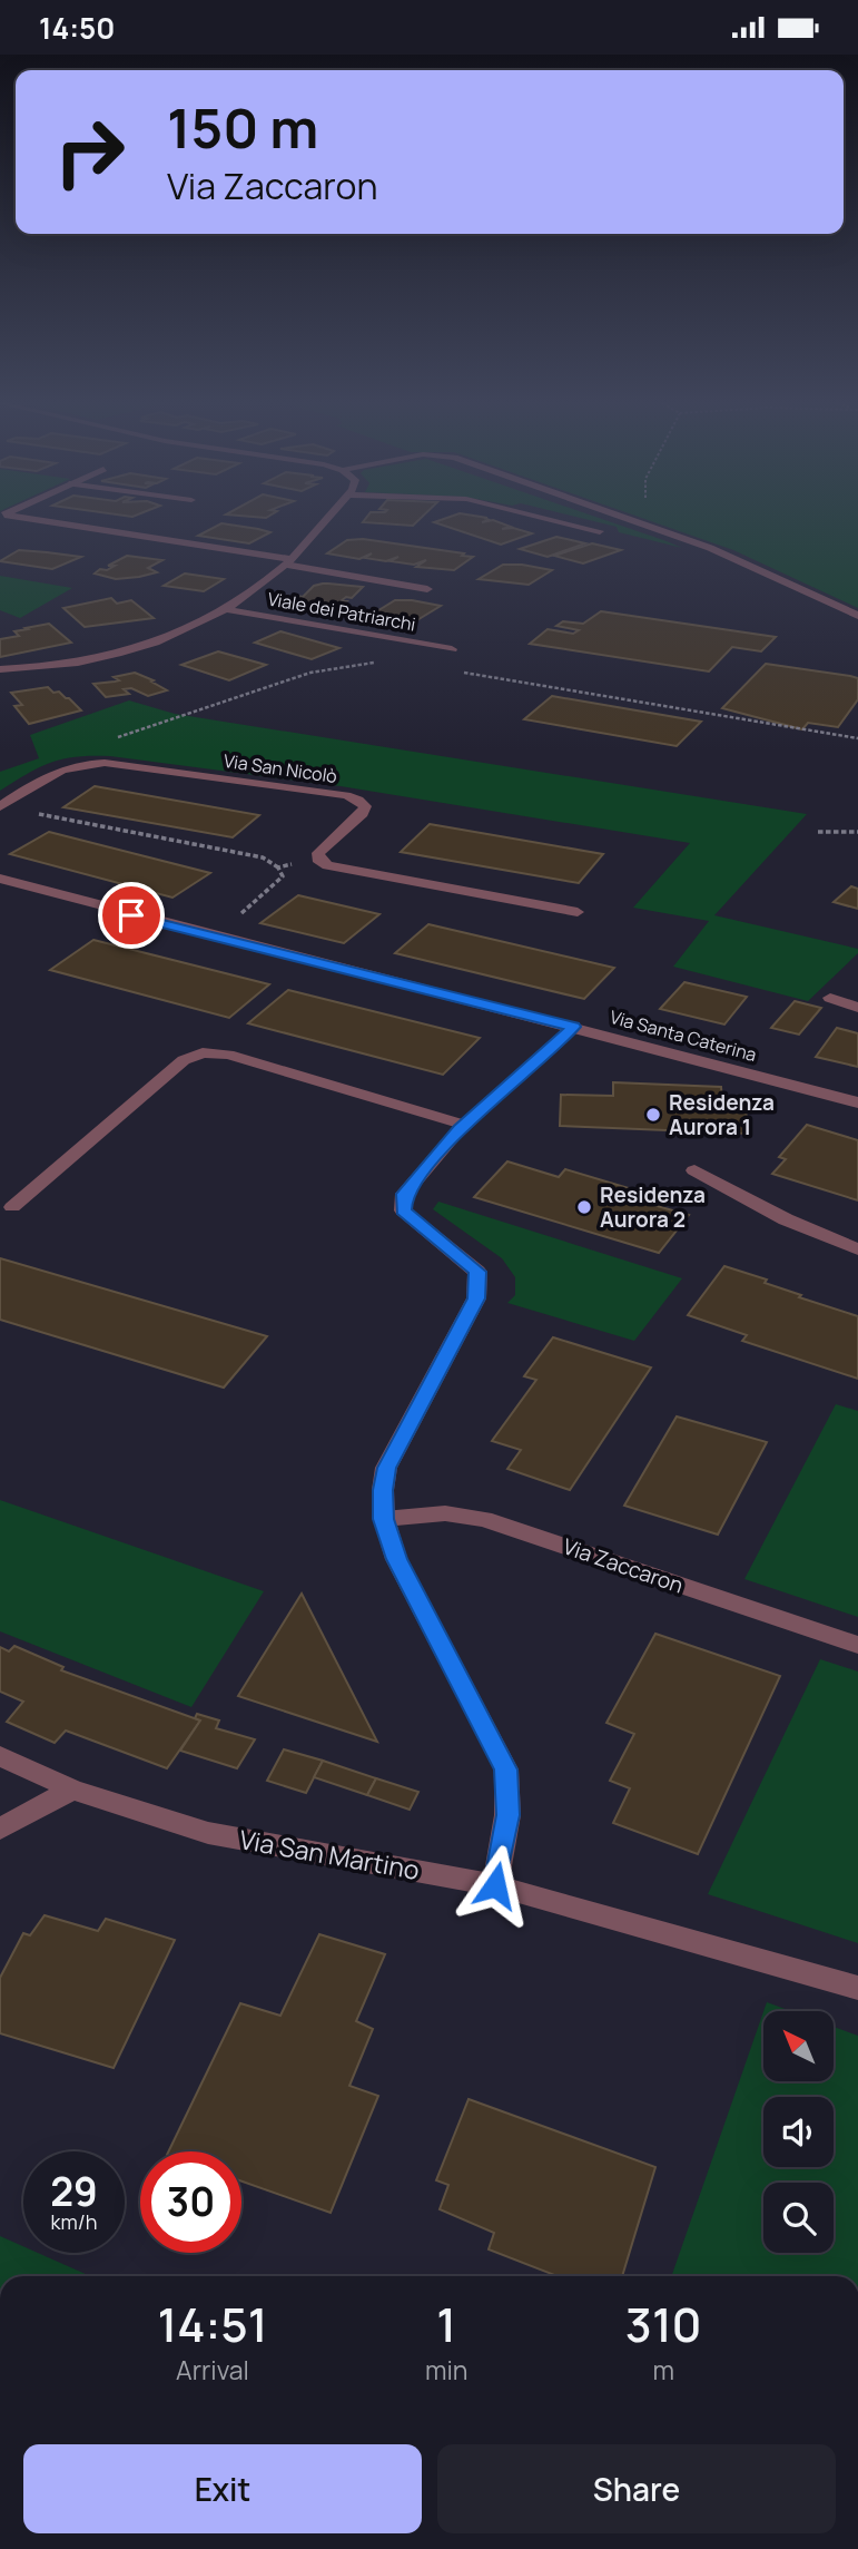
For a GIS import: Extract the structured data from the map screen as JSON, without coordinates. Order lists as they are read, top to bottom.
{
  "streets": {
    "street": [
      "Viale dei Patriarchi",
      "Via San Nicolò",
      "Via Santa Caterina",
      "Via Zaccaron",
      "Via San Martino"
    ]
  },
  "places": ["Residenza Aurora 1", "Residenza Aurora 2"],
  "north": "top left",
  "page": {
    "status": "14:50",
    "turn": ["150 m", "Via Zaccaron"],
    "speed": "29 km/h",
    "limit": "30",
    "eta": [
      "14:51",
      "Arrival",
      "1",
      "min",
      "310",
      "m"
    ],
    "buttons": ["Exit", "Share"]
  }
}
